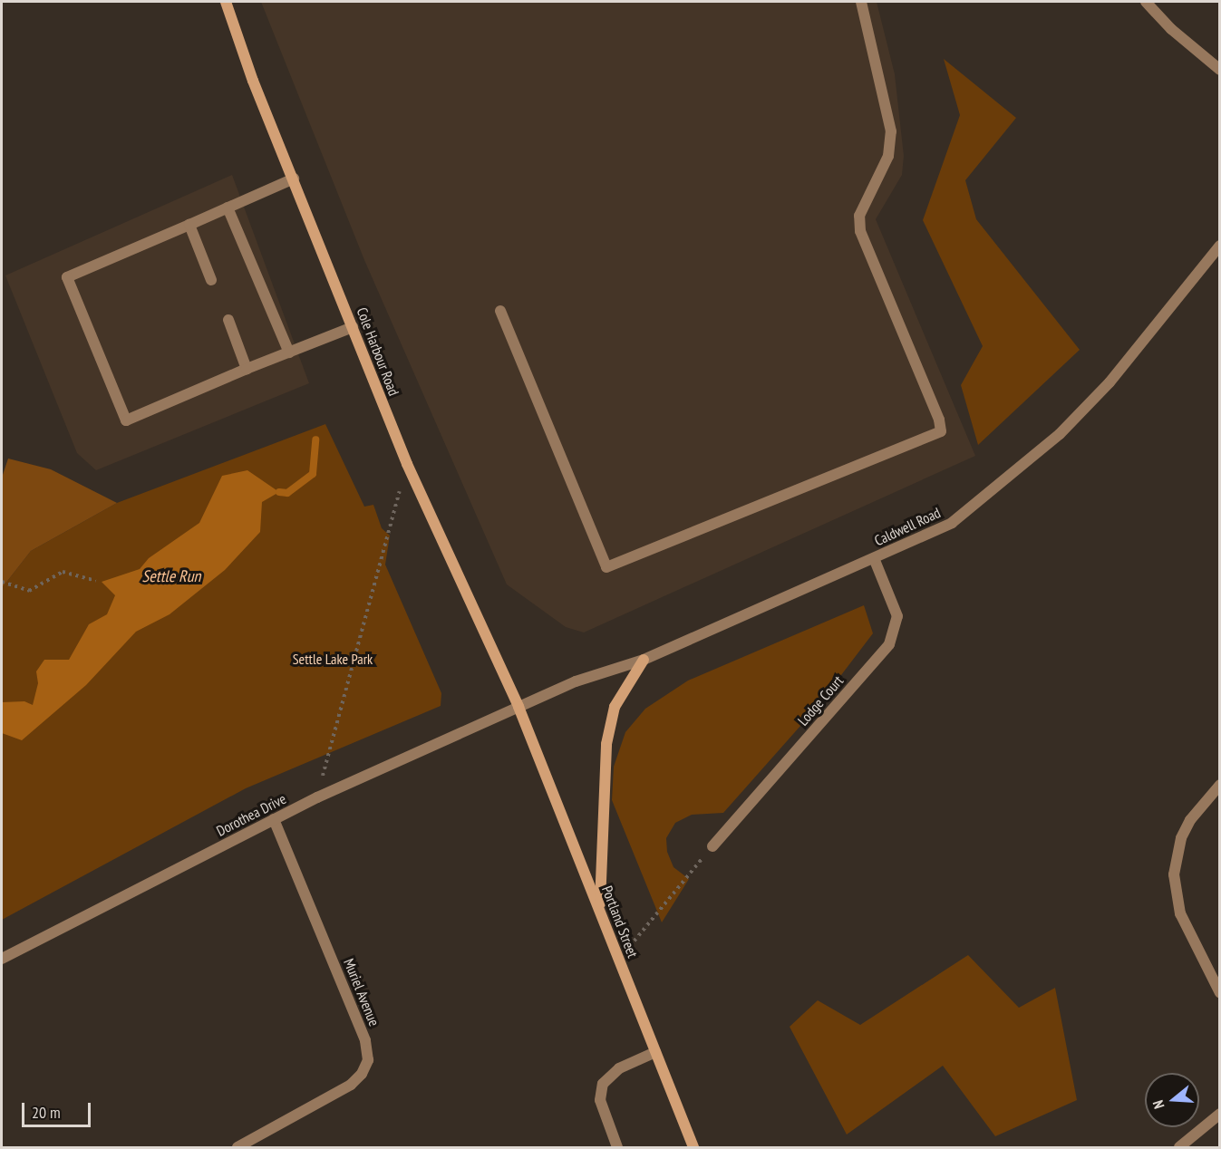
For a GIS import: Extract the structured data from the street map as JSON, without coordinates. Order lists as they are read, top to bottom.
{
  "streets": {
    "main road": ["Cole Harbour Road", "Portland Street"],
    "street": [
      "Caldwell Road",
      "Lodge Court",
      "Dorothea Drive",
      "Muriel Avenue"
    ]
  },
  "crossings": [
    ["Cole Harbour Road", "Caldwell Road"],
    ["Cole Harbour Road", "Dorothea Drive"],
    ["Cole Harbour Road", "Portland Street"],
    ["Caldwell Road", "Lodge Court"],
    ["Caldwell Road", "Dorothea Drive"],
    ["Caldwell Road", "Portland Street"],
    ["Dorothea Drive", "Portland Street"],
    ["Dorothea Drive", "Muriel Avenue"]
  ],
  "water": ["Settle Run"],
  "parks": ["Settle Lake Park"],
  "scale_bar": "20 m",
  "north": "left"
}
